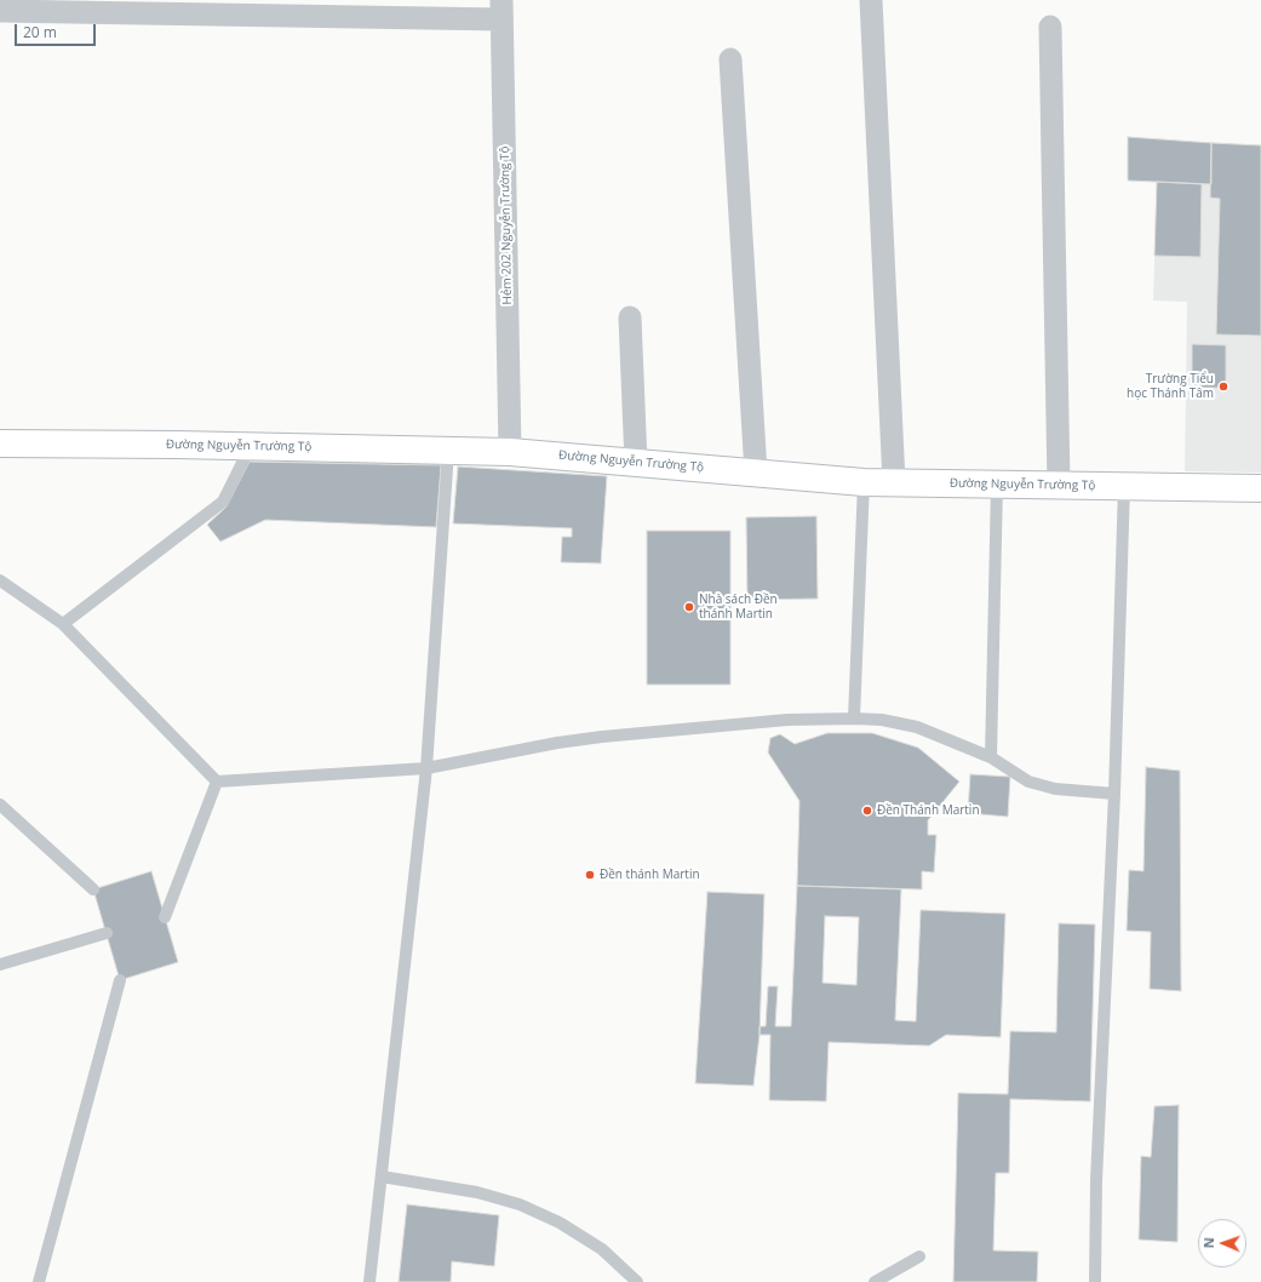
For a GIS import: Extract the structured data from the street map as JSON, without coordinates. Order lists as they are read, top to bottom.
{
  "streets": {
    "main road": ["Đường Nguyễn Trường Tộ"],
    "street": ["Hẻm 202 Nguyễn Trường Tộ"]
  },
  "crossings": [
    ["Hẻm 202 Nguyễn Trường Tộ", "Đường Nguyễn Trường Tộ"]
  ],
  "places": [
    "Trường Tiểu học Thánh Tâm",
    "Nhà sách Đền thánh Martin",
    "Đền Thánh Martin",
    "Đền thánh Martin"
  ],
  "scale_bar": "20 m",
  "north": "left"
}
